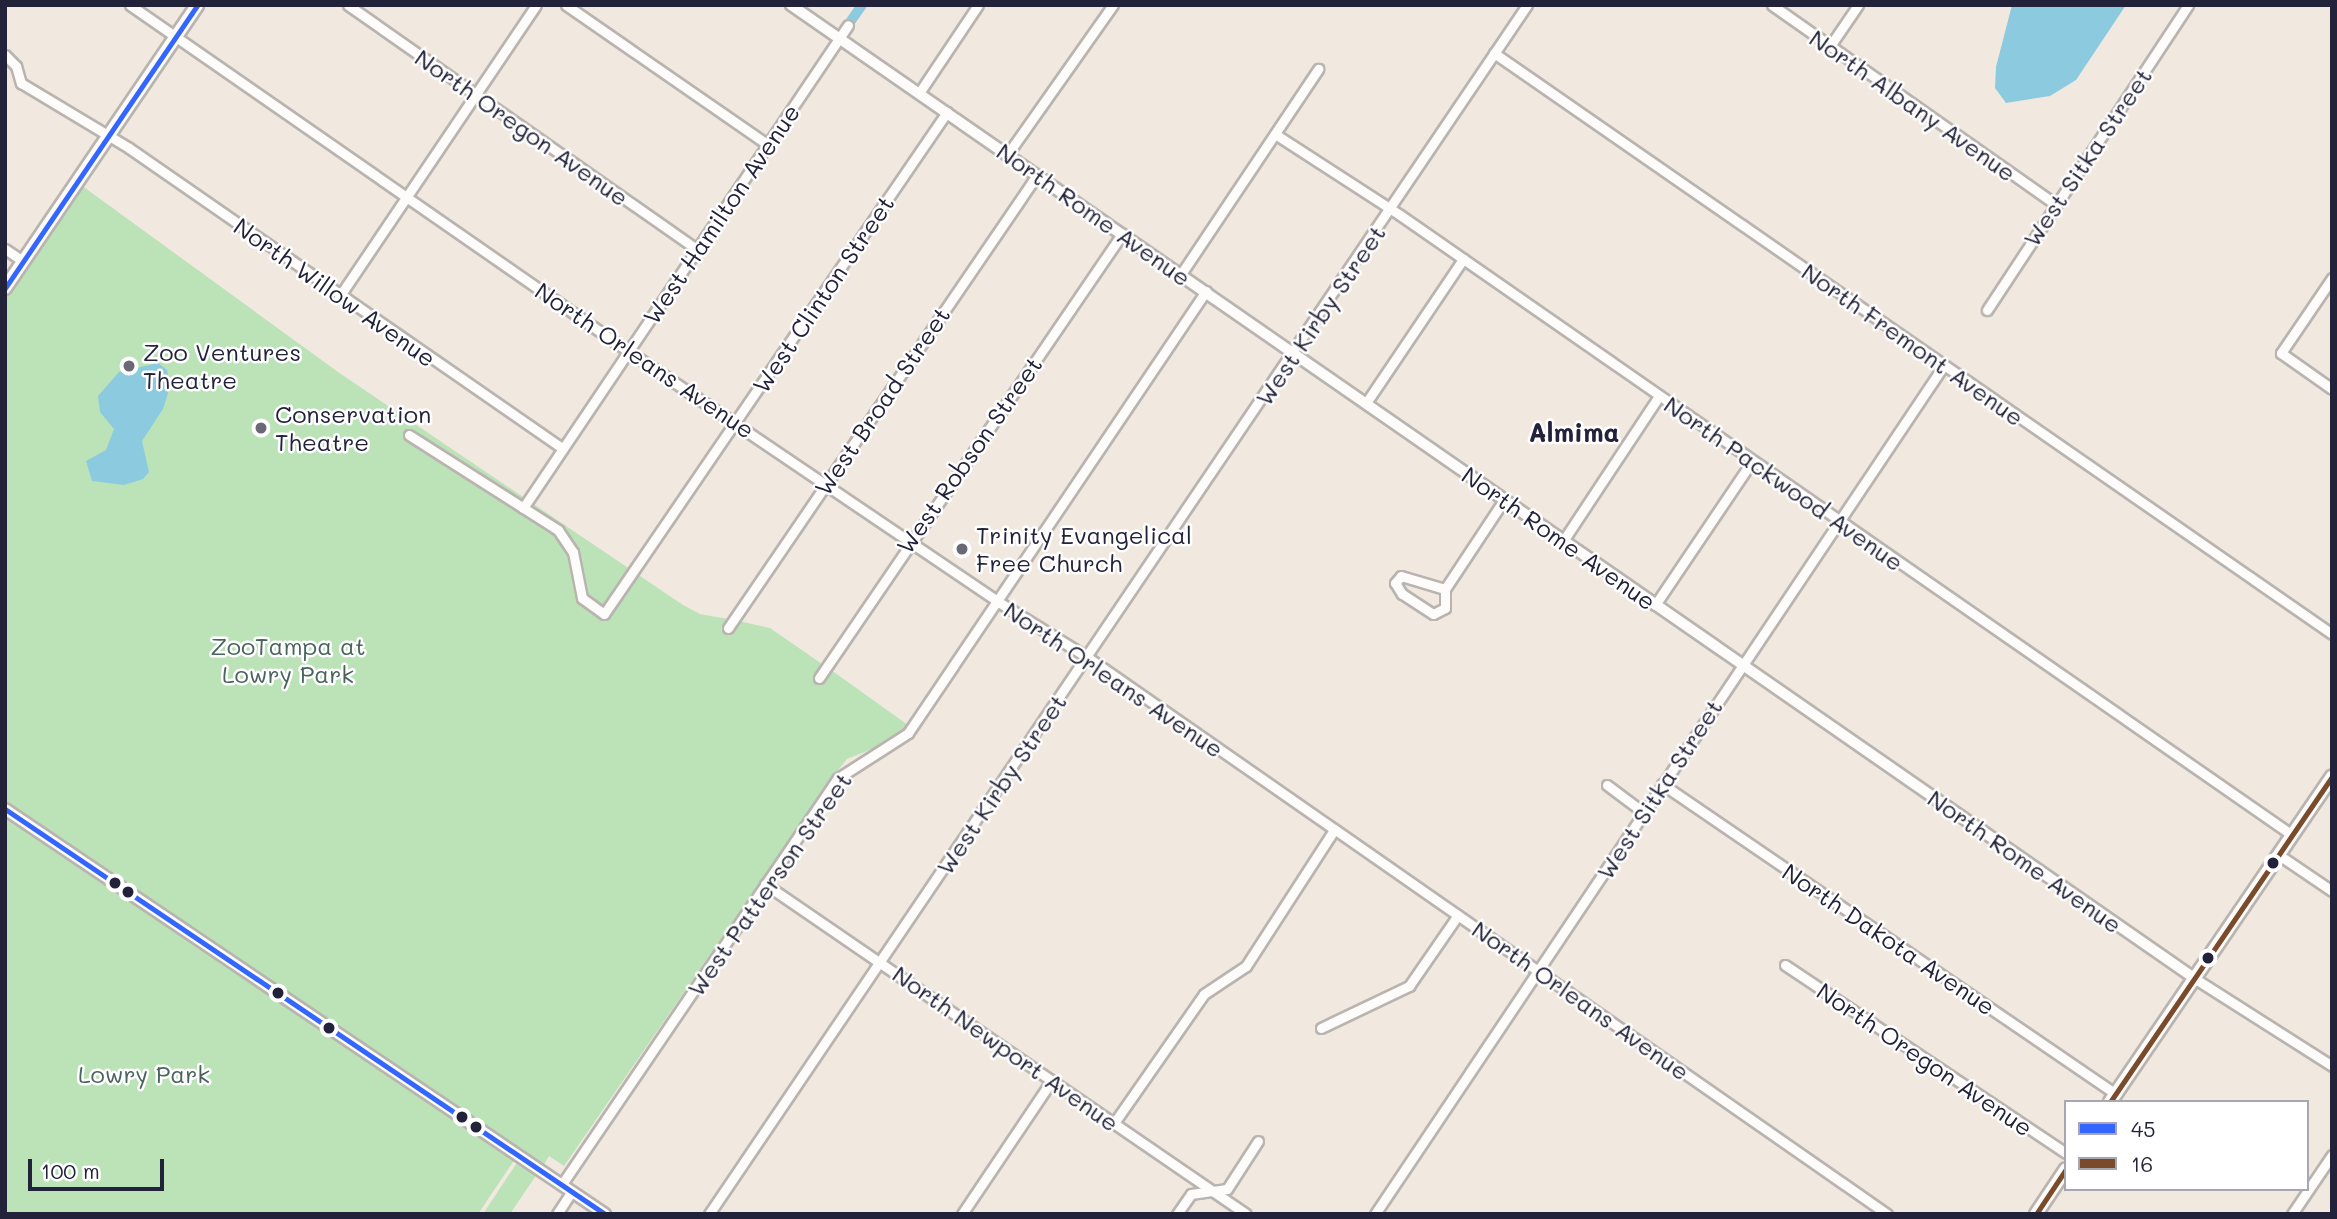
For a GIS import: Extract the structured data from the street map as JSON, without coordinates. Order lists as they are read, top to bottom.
{
  "streets": {
    "street": [
      "North Albany Avenue",
      "North Oregon Avenue",
      "West Sitka Street",
      "West Hamilton Avenue",
      "North Rome Avenue",
      "North Willow Avenue",
      "West Clinton Street",
      "West Kirby Street",
      "North Fremont Avenue",
      "North Orleans Avenue",
      "West Broad Street",
      "West Robson Street",
      "North Packwood Avenue",
      "West Patterson Street",
      "North Dakota Avenue",
      "North Newport Avenue"
    ]
  },
  "crossings": [
    ["North Albany Avenue", "West Sitka Street"],
    ["North Oregon Avenue", "West Hamilton Avenue"],
    ["West Sitka Street", "North Rome Avenue"],
    ["West Sitka Street", "North Fremont Avenue"],
    ["West Sitka Street", "North Orleans Avenue"],
    ["West Sitka Street", "North Packwood Avenue"],
    ["West Sitka Street", "North Dakota Avenue"],
    ["West Hamilton Avenue", "North Rome Avenue"],
    ["West Hamilton Avenue", "North Willow Avenue"],
    ["West Hamilton Avenue", "West Clinton Street"],
    ["West Hamilton Avenue", "North Orleans Avenue"],
    ["North Rome Avenue", "West Clinton Street"],
    ["North Rome Avenue", "West Kirby Street"],
    ["North Rome Avenue", "West Broad Street"],
    ["North Rome Avenue", "West Robson Street"],
    ["North Rome Avenue", "West Patterson Street"],
    ["West Clinton Street", "North Orleans Avenue"],
    ["West Kirby Street", "North Fremont Avenue"],
    ["West Kirby Street", "North Orleans Avenue"],
    ["West Kirby Street", "North Packwood Avenue"],
    ["West Kirby Street", "North Newport Avenue"],
    ["North Orleans Avenue", "West Broad Street"],
    ["North Orleans Avenue", "West Robson Street"],
    ["North Orleans Avenue", "West Patterson Street"],
    ["West Patterson Street", "North Newport Avenue"]
  ],
  "districts": ["Almima"],
  "parks": ["ZooTampa at Lowry Park", "Lowry Park"],
  "places": ["Zoo Ventures Theatre", "Conservation Theatre", "Trinity Evangelical Free Church"],
  "lines": ["transit line 45", "transit line 16"],
  "legend": ["45", "16"],
  "scale_bar": "100 m"
}
